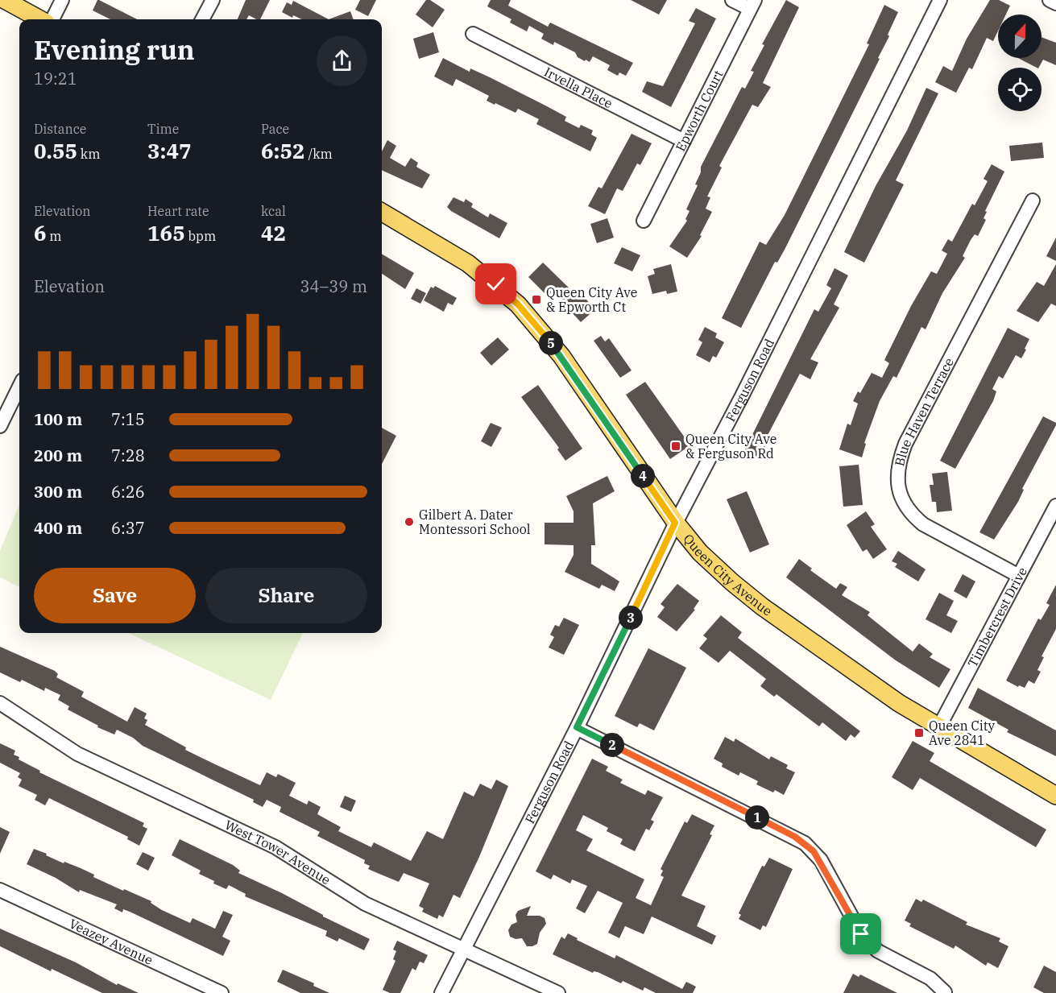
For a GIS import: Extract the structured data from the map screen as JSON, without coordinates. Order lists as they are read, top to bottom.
{
  "streets": {
    "main road": ["Queen City Avenue"],
    "street": [
      "Irvella Place",
      "Epworth Court",
      "Ferguson Road",
      "Blue Haven Terrace",
      "Timbercrest Drive",
      "West Tower Avenue",
      "Veazey Avenue"
    ]
  },
  "crossings": [
    ["Irvella Place", "Epworth Court"],
    ["Ferguson Road", "Queen City Avenue"],
    ["Ferguson Road", "West Tower Avenue"],
    ["Blue Haven Terrace", "Timbercrest Drive"],
    ["Queen City Avenue", "Timbercrest Drive"]
  ],
  "places": {
    "transit": ["Queen City Ave & Epworth Ct", "Queen City Ave & Ferguson Rd", "Queen City Ave 2841"],
    "other": ["Gilbert A. Dater Montessori School"]
  },
  "north": "top",
  "page": {
    "heading": ["Evening run", "19:21"],
    "stats": [
      ["Distance", "0.55 km"],
      ["Time", "3:47"],
      ["Pace", "6:52 /km"],
      ["Elevation", "6 m"],
      ["Heart rate", "165 bpm"],
      ["kcal", "42"]
    ],
    "chart": ["Elevation", "34–39 m"],
    "pins": [
      "5",
      "4",
      "3",
      "2",
      "1"
    ],
    "list": [
      {
        "name": "100 m",
        "note": "7:15"
      },
      {
        "name": "200 m",
        "note": "7:28"
      },
      {
        "name": "300 m",
        "note": "6:26"
      },
      {
        "name": "400 m",
        "note": "6:37"
      }
    ],
    "buttons": ["Save", "Share"]
  }
}
